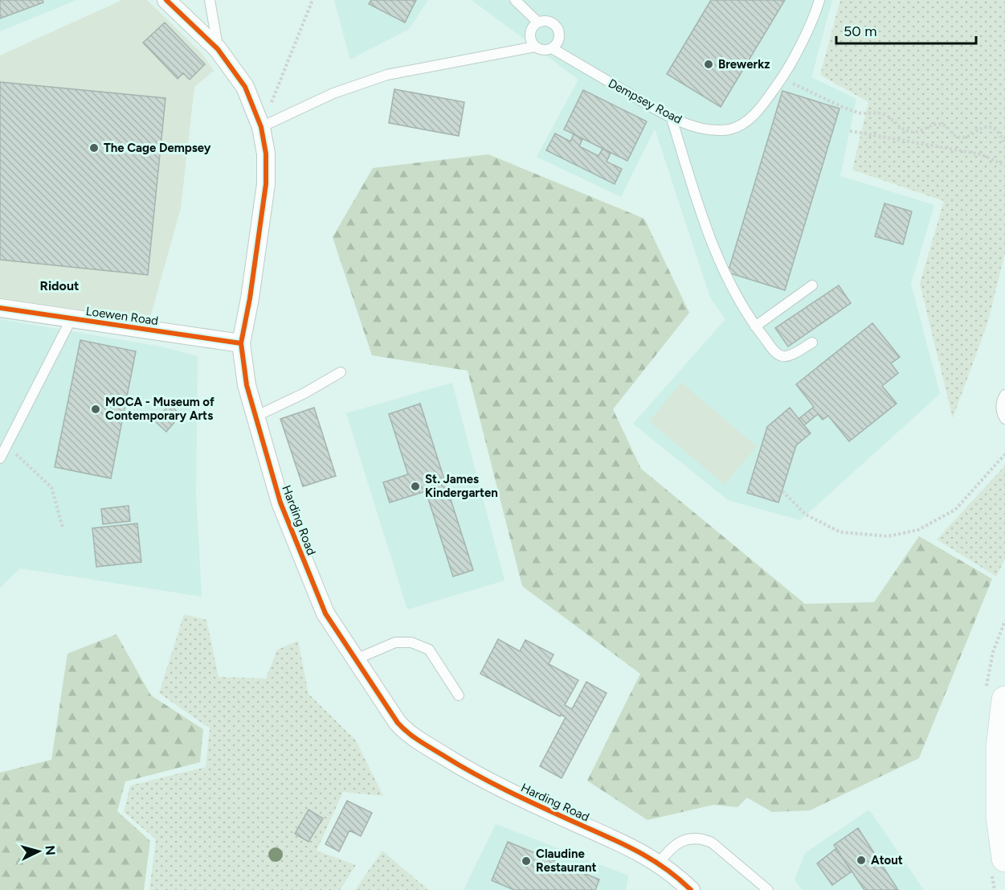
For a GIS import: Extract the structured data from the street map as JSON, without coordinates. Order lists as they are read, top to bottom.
{
  "streets": {
    "street": ["Loewen Road", "Harding Road"],
    "lane": ["Dempsey Road"]
  },
  "crossings": [
    ["Loewen Road", "Harding Road"]
  ],
  "districts": ["Ridout"],
  "places": [
    "Brewerkz",
    "The Cage Dempsey",
    "MOCA - Museum of Contemporary Arts",
    "St. James Kindergarten",
    "Atout",
    "Claudine Restaurant"
  ],
  "scale_bar": "50 m",
  "north": "right"
}
